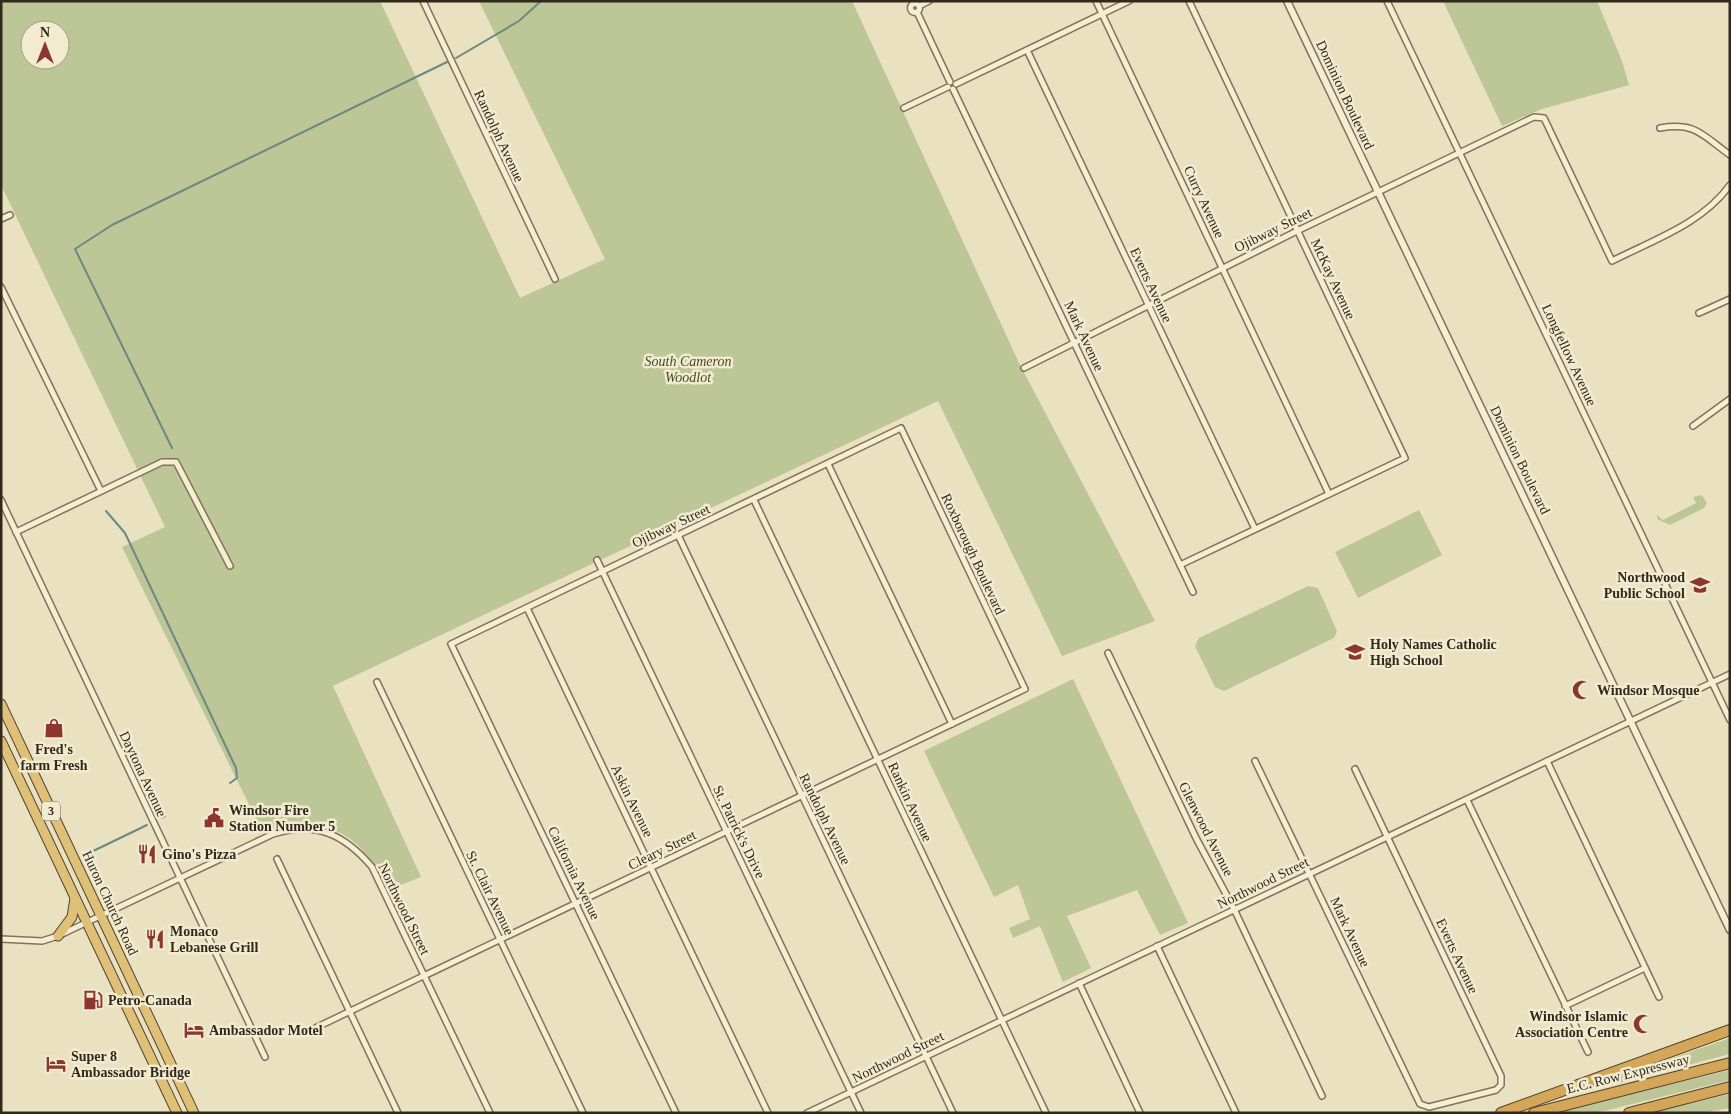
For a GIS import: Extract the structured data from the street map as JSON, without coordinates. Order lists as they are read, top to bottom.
{
  "streets": {
    "highway": ["3", "Huron Church Road", "E.C. Row Expressway"],
    "street": [
      "Dominion Boulevard",
      "Randolph Avenue",
      "Curry Avenue",
      "Ojibway Street",
      "McKay Avenue",
      "Everts Avenue",
      "Mark Avenue",
      "Longfellow Avenue",
      "Roxborough Boulevard",
      "Daytona Avenue",
      "Askin Avenue",
      "Rankin Avenue",
      "Glenwood Avenue",
      "St. Patrick's Drive",
      "Cleary Street",
      "California Avenue",
      "Northwood Street",
      "St. Clair Avenue"
    ]
  },
  "crossings": [
    ["Dominion Boulevard", "Ojibway Street"],
    ["Dominion Boulevard", "Northwood Street"],
    ["Randolph Avenue", "Ojibway Street"],
    ["Randolph Avenue", "Cleary Street"],
    ["Randolph Avenue", "Northwood Street"],
    ["Curry Avenue", "Ojibway Street"],
    ["Curry Avenue", "McKay Avenue"],
    ["Ojibway Street", "McKay Avenue"],
    ["Ojibway Street", "Everts Avenue"],
    ["Ojibway Street", "Mark Avenue"],
    ["Ojibway Street", "Longfellow Avenue"],
    ["Ojibway Street", "Roxborough Boulevard"],
    ["Ojibway Street", "Askin Avenue"],
    ["Ojibway Street", "Rankin Avenue"],
    ["Ojibway Street", "St. Patrick's Drive"],
    ["Ojibway Street", "California Avenue"],
    ["Everts Avenue", "Mark Avenue"],
    ["Everts Avenue", "Northwood Street"],
    ["Mark Avenue", "Northwood Street"],
    ["Longfellow Avenue", "Northwood Street"],
    ["Roxborough Boulevard", "Cleary Street"],
    ["Daytona Avenue", "Northwood Street"],
    ["Askin Avenue", "Cleary Street"],
    ["Rankin Avenue", "Cleary Street"],
    ["Rankin Avenue", "Northwood Street"],
    ["3", "Northwood Street"],
    ["Glenwood Avenue", "Northwood Street"],
    ["St. Patrick's Drive", "Cleary Street"],
    ["St. Patrick's Drive", "Northwood Street"],
    ["Cleary Street", "California Avenue"],
    ["Cleary Street", "Northwood Street"],
    ["Cleary Street", "St. Clair Avenue"],
    ["Northwood Street", "Huron Church Road"]
  ],
  "parks": ["South Cameron Woodlot"],
  "places": {
    "school or university": ["Northwood Public School", "Holy Names Catholic High School"],
    "mosque": ["Windsor Mosque", "Windsor Islamic Association Centre"],
    "shop": ["Fred's farm Fresh"],
    "public building": ["Windsor Fire Station Number 5"],
    "restaurant": ["Gino's Pizza", "Monaco Lebanese Grill"],
    "fuel station": ["Petro-Canada"],
    "hotel": ["Ambassador Motel", "Super 8 Ambassador Bridge"]
  },
  "north": "top"
}
